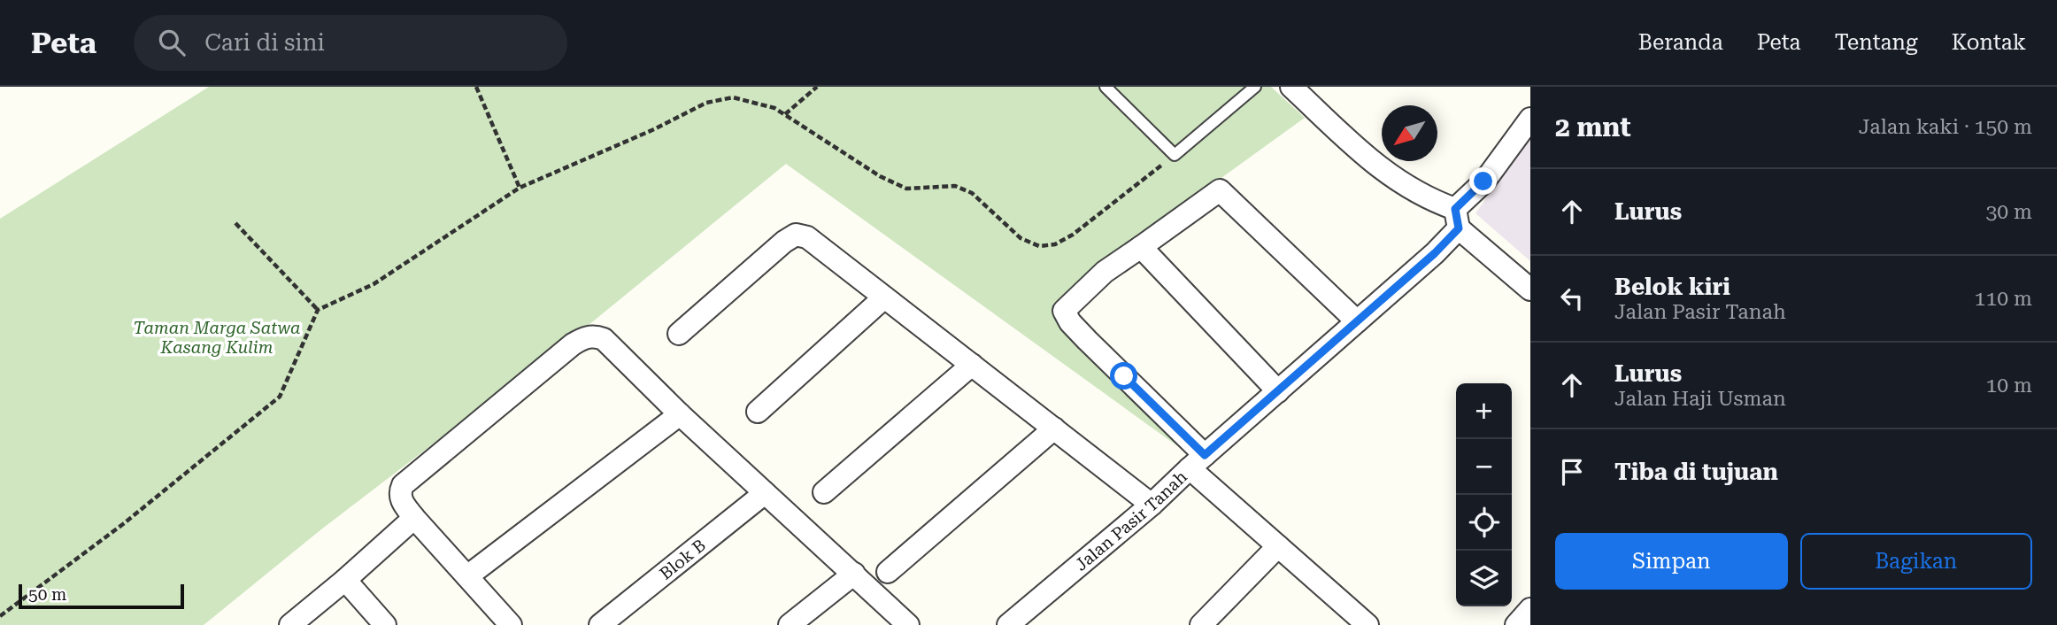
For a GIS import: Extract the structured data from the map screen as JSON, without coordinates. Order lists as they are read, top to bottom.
{
  "streets": {
    "street": ["Jalan Pasir Tanah", "Blok B"]
  },
  "parks": ["Taman Marga Satwa Kasang Kulim"],
  "scale_bar": "50 m",
  "north": "bottom left",
  "page": {
    "header": "Peta",
    "search": "Cari di sini",
    "nav": [
      "Beranda",
      "Peta",
      "Tentang",
      "Kontak"
    ],
    "heading": ["2 mnt", "Jalan kaki · 150 m"],
    "list": [
      ["Lurus", "30 m"],
      ["Belok kiri", "Jalan Pasir Tanah", "110 m"],
      ["Lurus", "Jalan Haji Usman", "10 m"],
      "Tiba di tujuan"
    ],
    "map_buttons": ["+", "−"],
    "buttons": ["Simpan", "Bagikan"],
    "scale": "50 m"
  }
}
